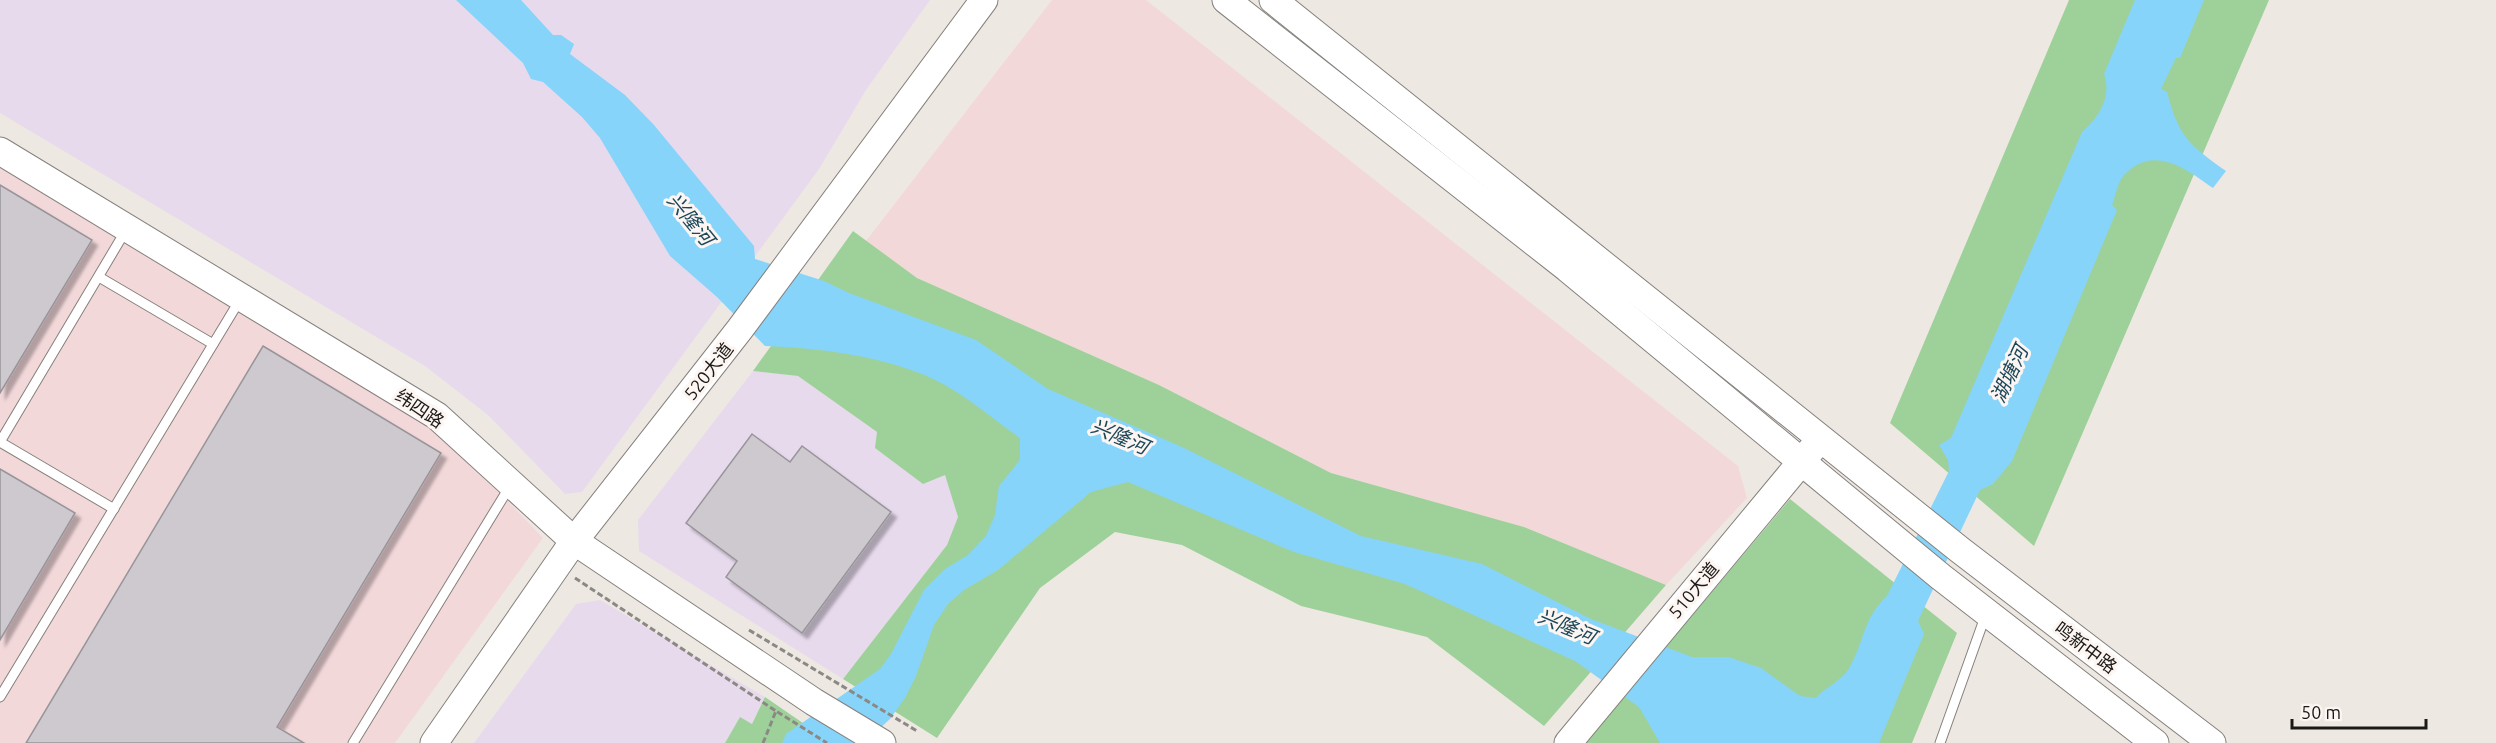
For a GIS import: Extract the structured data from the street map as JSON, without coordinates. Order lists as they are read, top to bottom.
{
  "streets": {
    "street": [
      "520大道",
      "纬四路",
      "510大道",
      "鸣新中路"
    ]
  },
  "crossings": [
    ["520大道", "纬四路"],
    ["510大道", "鸣新中路"]
  ],
  "water": ["兴隆河", "湖塘河"],
  "scale_bar": "50 m"
}
